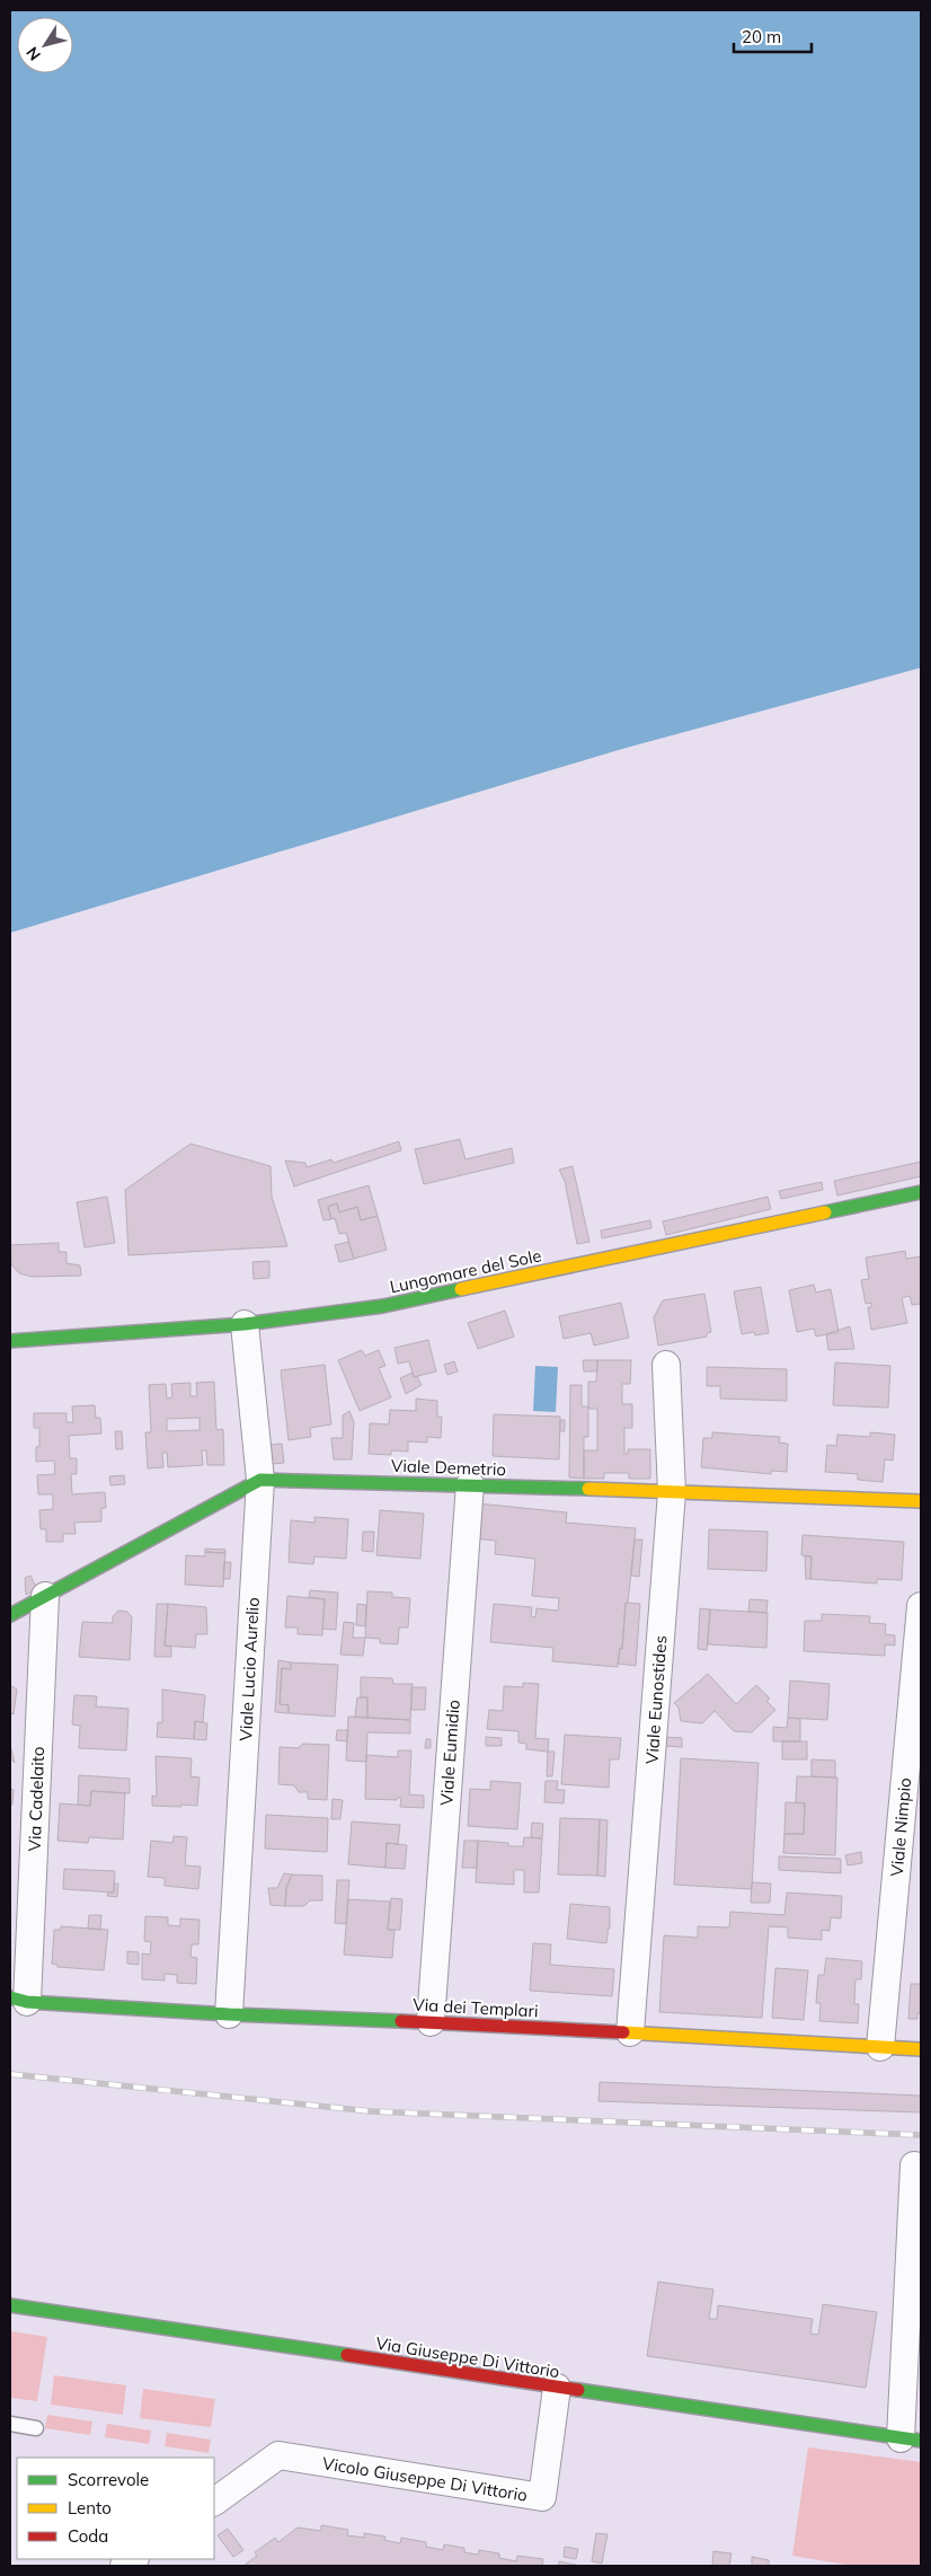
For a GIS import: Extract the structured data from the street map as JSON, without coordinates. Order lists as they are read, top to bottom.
{
  "streets": {
    "street": [
      "Lungomare del Sole",
      "Viale Demetrio",
      "Viale Lucio Aurelio",
      "Viale Eunostides",
      "Viale Eumidio",
      "Via Cadelaito",
      "Viale Nimpio",
      "Via dei Templari",
      "Via Giuseppe Di Vittorio",
      "Vicolo Giuseppe Di Vittorio"
    ]
  },
  "crossings": [
    ["Lungomare del Sole", "Viale Lucio Aurelio"],
    ["Viale Demetrio", "Viale Lucio Aurelio"],
    ["Viale Demetrio", "Viale Eunostides"],
    ["Viale Demetrio", "Viale Eumidio"],
    ["Viale Demetrio", "Via Cadelaito"],
    ["Viale Lucio Aurelio", "Via dei Templari"],
    ["Viale Eunostides", "Via dei Templari"],
    ["Viale Eumidio", "Via dei Templari"],
    ["Via Cadelaito", "Via dei Templari"],
    ["Viale Nimpio", "Via dei Templari"],
    ["Via Giuseppe Di Vittorio", "Vicolo Giuseppe Di Vittorio"]
  ],
  "legend": ["Scorrevole", "Lento", "Coda"],
  "scale_bar": "20 m",
  "north": "bottom left"
}
